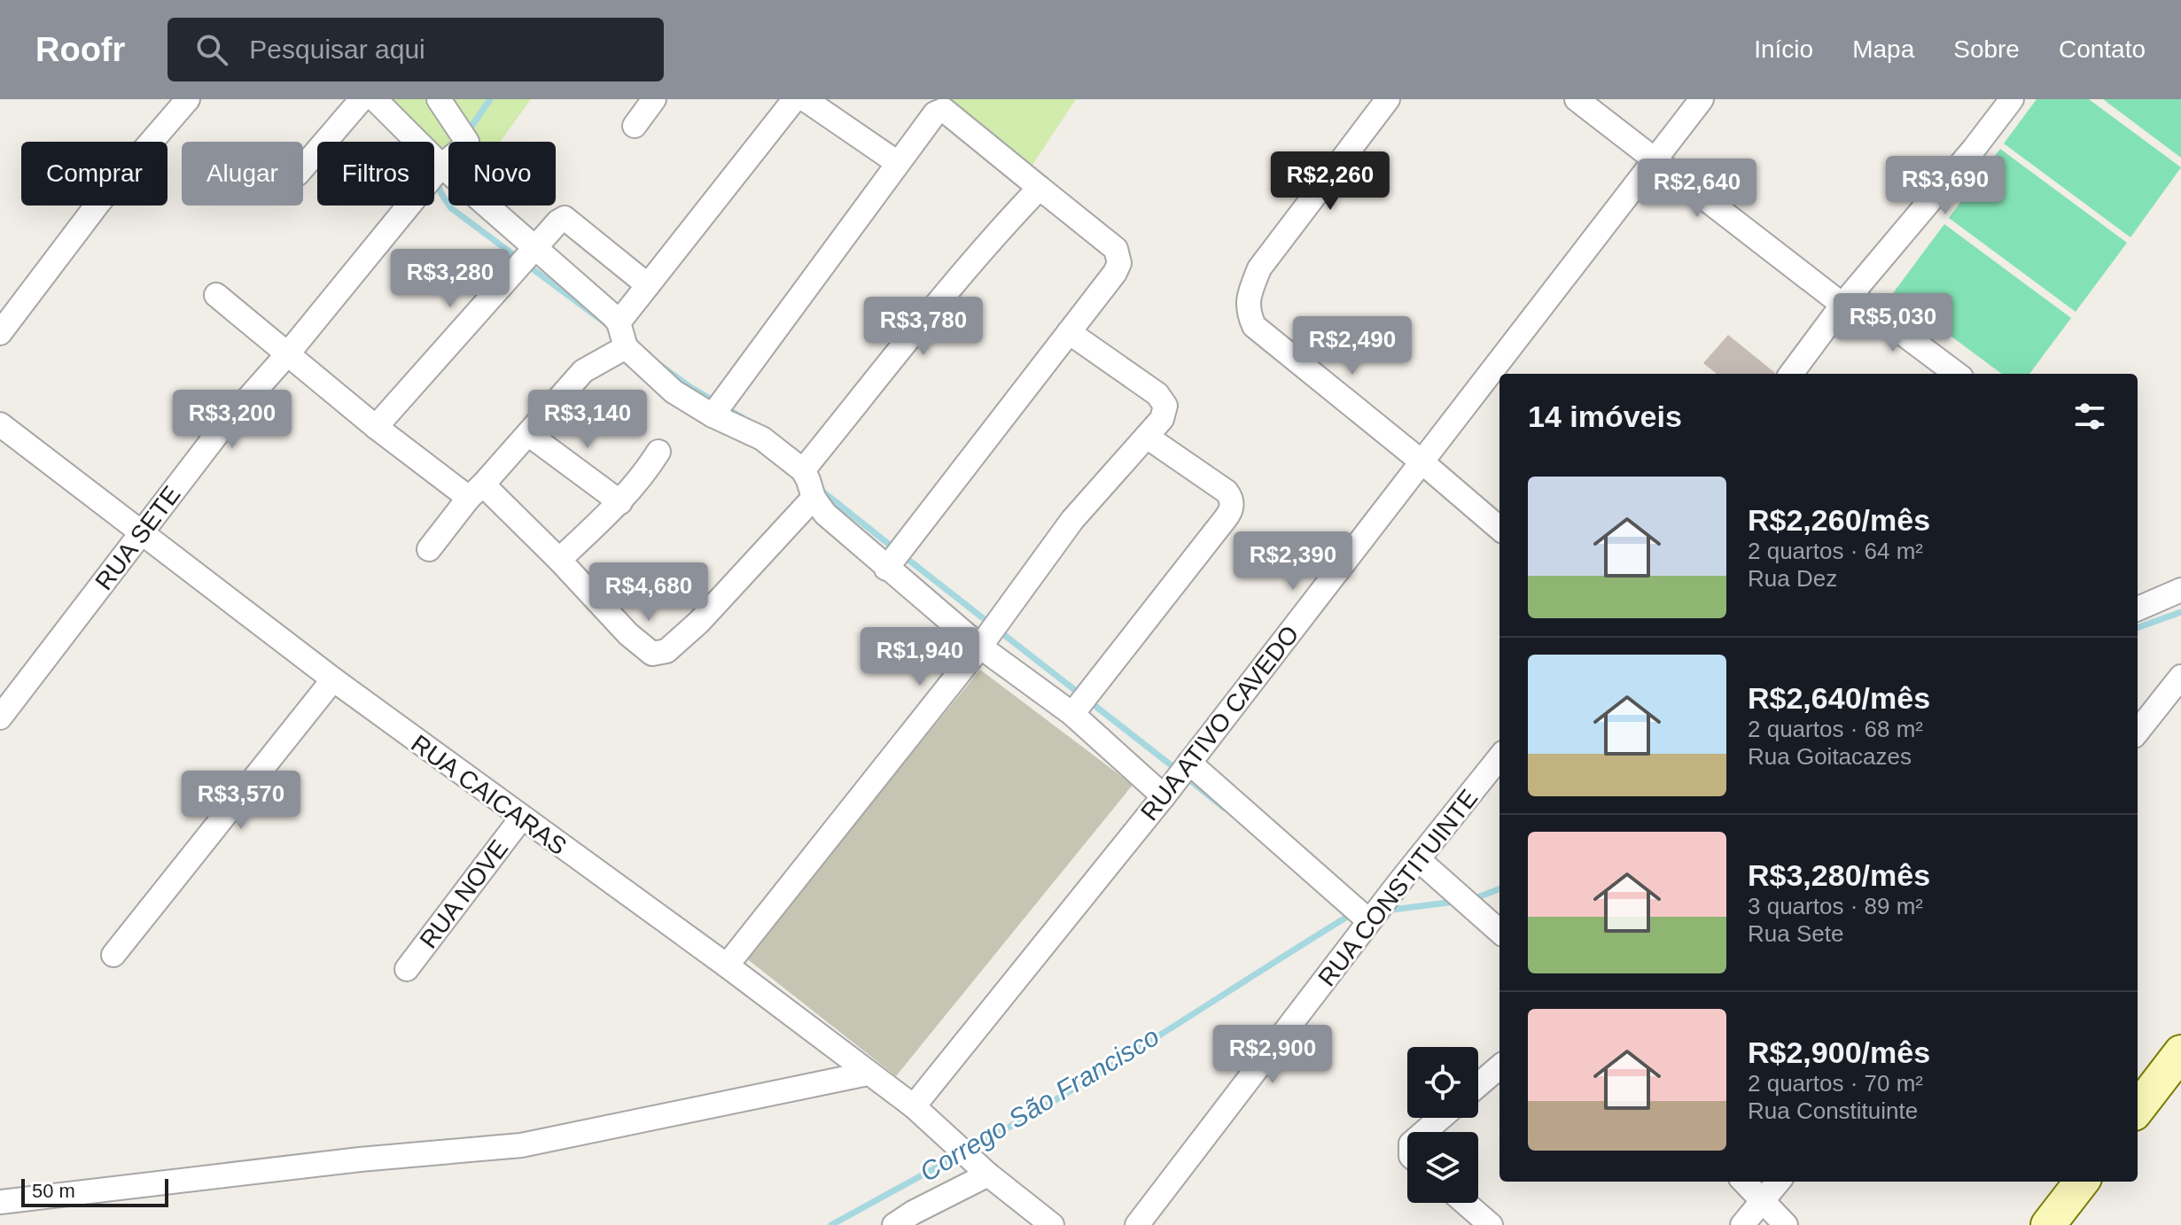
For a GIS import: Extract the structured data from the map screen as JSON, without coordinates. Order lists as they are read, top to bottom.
{
  "streets": {
    "street": [
      "RUA SETE",
      "RUA ATIVO CAVEDO",
      "RUA CAICARAS",
      "RUA CONSTITUINTE",
      "RUA NOVE"
    ]
  },
  "crossings": [
    ["RUA SETE", "RUA CAICARAS"],
    ["RUA ATIVO CAVEDO", "RUA CAICARAS"],
    ["RUA CAICARAS", "RUA NOVE"]
  ],
  "water": ["Corrego São Francisco"],
  "scale_bar": "50 m",
  "page": {
    "header": "Roofr",
    "search": "Pesquisar aqui",
    "nav": [
      "Início",
      "Mapa",
      "Sobre",
      "Contato"
    ],
    "chip": [
      "Comprar",
      "Alugar",
      "Filtros",
      "Novo"
    ],
    "price": [
      "R$2,260",
      "R$3,690",
      "R$2,640",
      "R$3,280",
      "R$5,030",
      "R$3,780",
      "R$2,490",
      "R$3,200",
      "R$3,140",
      "R$2,390",
      "R$4,680",
      "R$1,940",
      "R$3,570",
      "R$2,900"
    ],
    "heading": "14 imóveis",
    "list": [
      {
        "name": "R$2,260/mês",
        "note": "2 quartos · 64 m² · Rua Dez"
      },
      {
        "name": "R$2,640/mês",
        "note": "2 quartos · 68 m² · Rua Goitacazes"
      },
      {
        "name": "R$3,280/mês",
        "note": "3 quartos · 89 m² · Rua Sete"
      },
      {
        "name": "R$2,900/mês",
        "note": "2 quartos · 70 m² · Rua Constituinte"
      }
    ],
    "scale": "50 m"
  }
}
